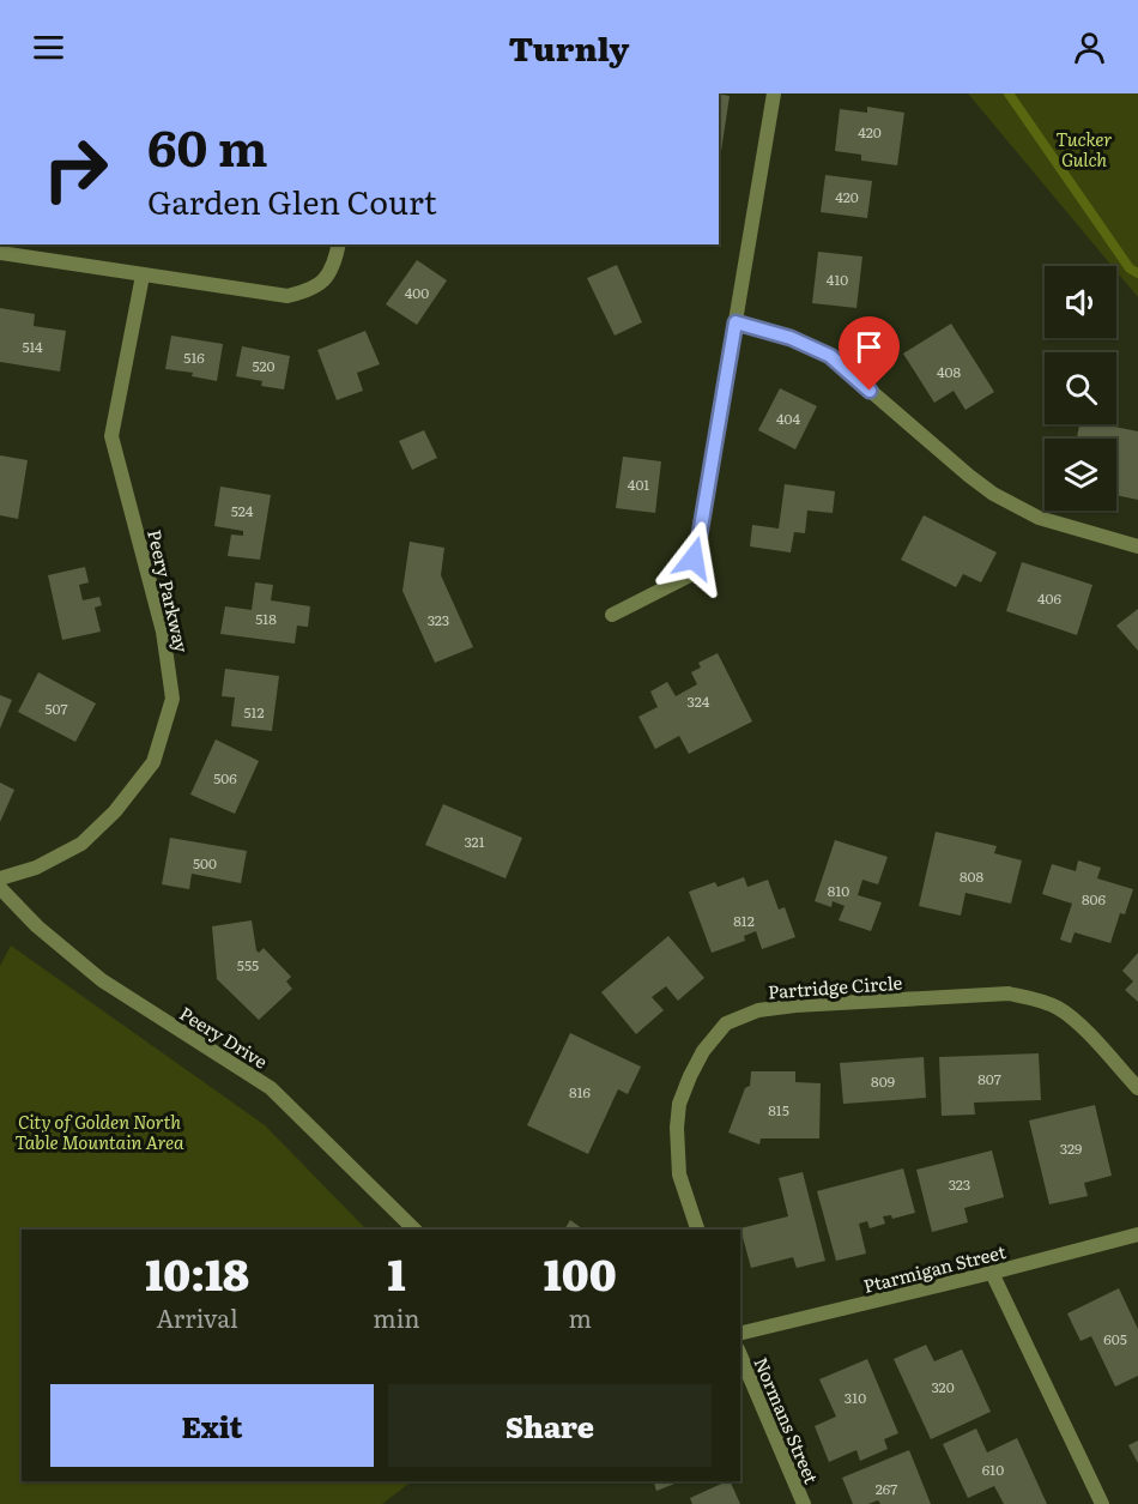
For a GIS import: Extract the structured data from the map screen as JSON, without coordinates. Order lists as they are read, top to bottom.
{
  "streets": {
    "street": [
      "Peery Parkway",
      "Partridge Circle",
      "Peery Drive",
      "Ptarmigan Street",
      "Normans Street"
    ]
  },
  "parks": ["Tucker Gulch", "City of Golden North Table Mountain Area"],
  "house_numbers": [
    "420",
    "420",
    "410",
    "400",
    "514",
    "516",
    "520",
    "408",
    "404",
    "401",
    "524",
    "406",
    "518",
    "323",
    "324",
    "507",
    "512",
    "506",
    "321",
    "500",
    "808",
    "810",
    "806",
    "812",
    "555",
    "807",
    "809",
    "816",
    "815",
    "329",
    "323",
    "605",
    "320",
    "310",
    "610",
    "267"
  ],
  "page": {
    "header": "Turnly",
    "turn": ["60 m", "Garden Glen Court"],
    "eta": [
      "10:18",
      "Arrival",
      "1",
      "min",
      "100",
      "m"
    ],
    "buttons": ["Exit", "Share"]
  }
}
